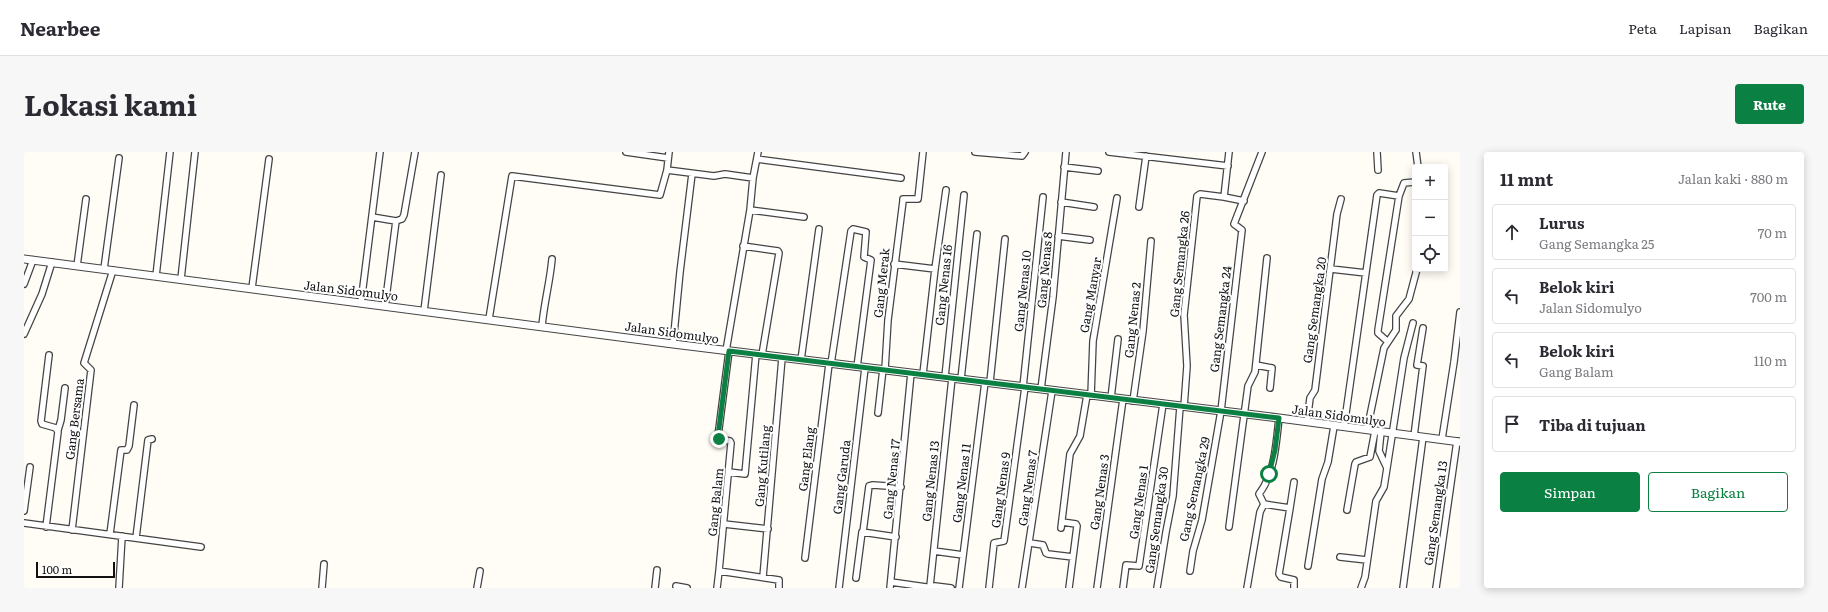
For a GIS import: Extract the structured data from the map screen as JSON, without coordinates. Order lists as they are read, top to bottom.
{
  "streets": {
    "street": [
      "Gang Semangka 26",
      "Gang Nenas 8",
      "Gang Merak",
      "Gang Nenas 16",
      "Jalan Sidomulyo",
      "Gang Nenas 10",
      "Gang Manyar",
      "Gang Semangka 20",
      "Gang Semangka 24",
      "Gang Nenas 2",
      "Gang Bersama",
      "Gang Elang",
      "Gang Kutilang",
      "Gang Garuda",
      "Gang Nenas 17",
      "Gang Nenas 13",
      "Gang Nenas 11",
      "Gang Nenas 7",
      "Gang Semangka 29",
      "Gang Nenas 9",
      "Gang Nenas 3",
      "Gang Balam",
      "Gang Nenas 1",
      "Gang Semangka 13",
      "Gang Semangka 30"
    ]
  },
  "crossings": [
    ["Gang Semangka 26", "Jalan Sidomulyo"],
    ["Gang Semangka 26", "Gang Semangka 30"],
    ["Gang Nenas 8", "Jalan Sidomulyo"],
    ["Gang Merak", "Jalan Sidomulyo"],
    ["Gang Nenas 16", "Jalan Sidomulyo"],
    ["Gang Nenas 16", "Gang Nenas 13"],
    ["Jalan Sidomulyo", "Gang Nenas 10"],
    ["Jalan Sidomulyo", "Gang Manyar"],
    ["Jalan Sidomulyo", "Gang Semangka 20"],
    ["Jalan Sidomulyo", "Gang Semangka 24"],
    ["Jalan Sidomulyo", "Gang Nenas 2"],
    ["Jalan Sidomulyo", "Gang Bersama"],
    ["Jalan Sidomulyo", "Gang Elang"],
    ["Jalan Sidomulyo", "Gang Kutilang"],
    ["Jalan Sidomulyo", "Gang Garuda"],
    ["Jalan Sidomulyo", "Gang Nenas 17"],
    ["Jalan Sidomulyo", "Gang Nenas 13"],
    ["Jalan Sidomulyo", "Gang Nenas 11"],
    ["Jalan Sidomulyo", "Gang Nenas 7"],
    ["Jalan Sidomulyo", "Gang Semangka 29"],
    ["Jalan Sidomulyo", "Gang Nenas 9"],
    ["Jalan Sidomulyo", "Gang Nenas 3"],
    ["Jalan Sidomulyo", "Gang Balam"],
    ["Jalan Sidomulyo", "Gang Nenas 1"],
    ["Jalan Sidomulyo", "Gang Semangka 13"],
    ["Jalan Sidomulyo", "Gang Semangka 30"],
    ["Gang Nenas 10", "Gang Nenas 9"],
    ["Gang Semangka 24", "Gang Semangka 29"]
  ],
  "scale_bar": "100 m",
  "page": {
    "header": "Nearbee",
    "nav": ["Peta", "Lapisan", "Bagikan"],
    "title": "Lokasi kami",
    "buttons": [
      "Rute",
      ["Simpan", "Bagikan"]
    ],
    "heading": ["11 mnt", "Jalan kaki · 880 m"],
    "map_buttons": ["+", "−"],
    "list": [
      ["Lurus", "Gang Semangka 25", "70 m"],
      ["Belok kiri", "Jalan Sidomulyo", "700 m"],
      ["Belok kiri", "Gang Balam", "110 m"],
      "Tiba di tujuan"
    ],
    "scale": "100 m"
  }
}
